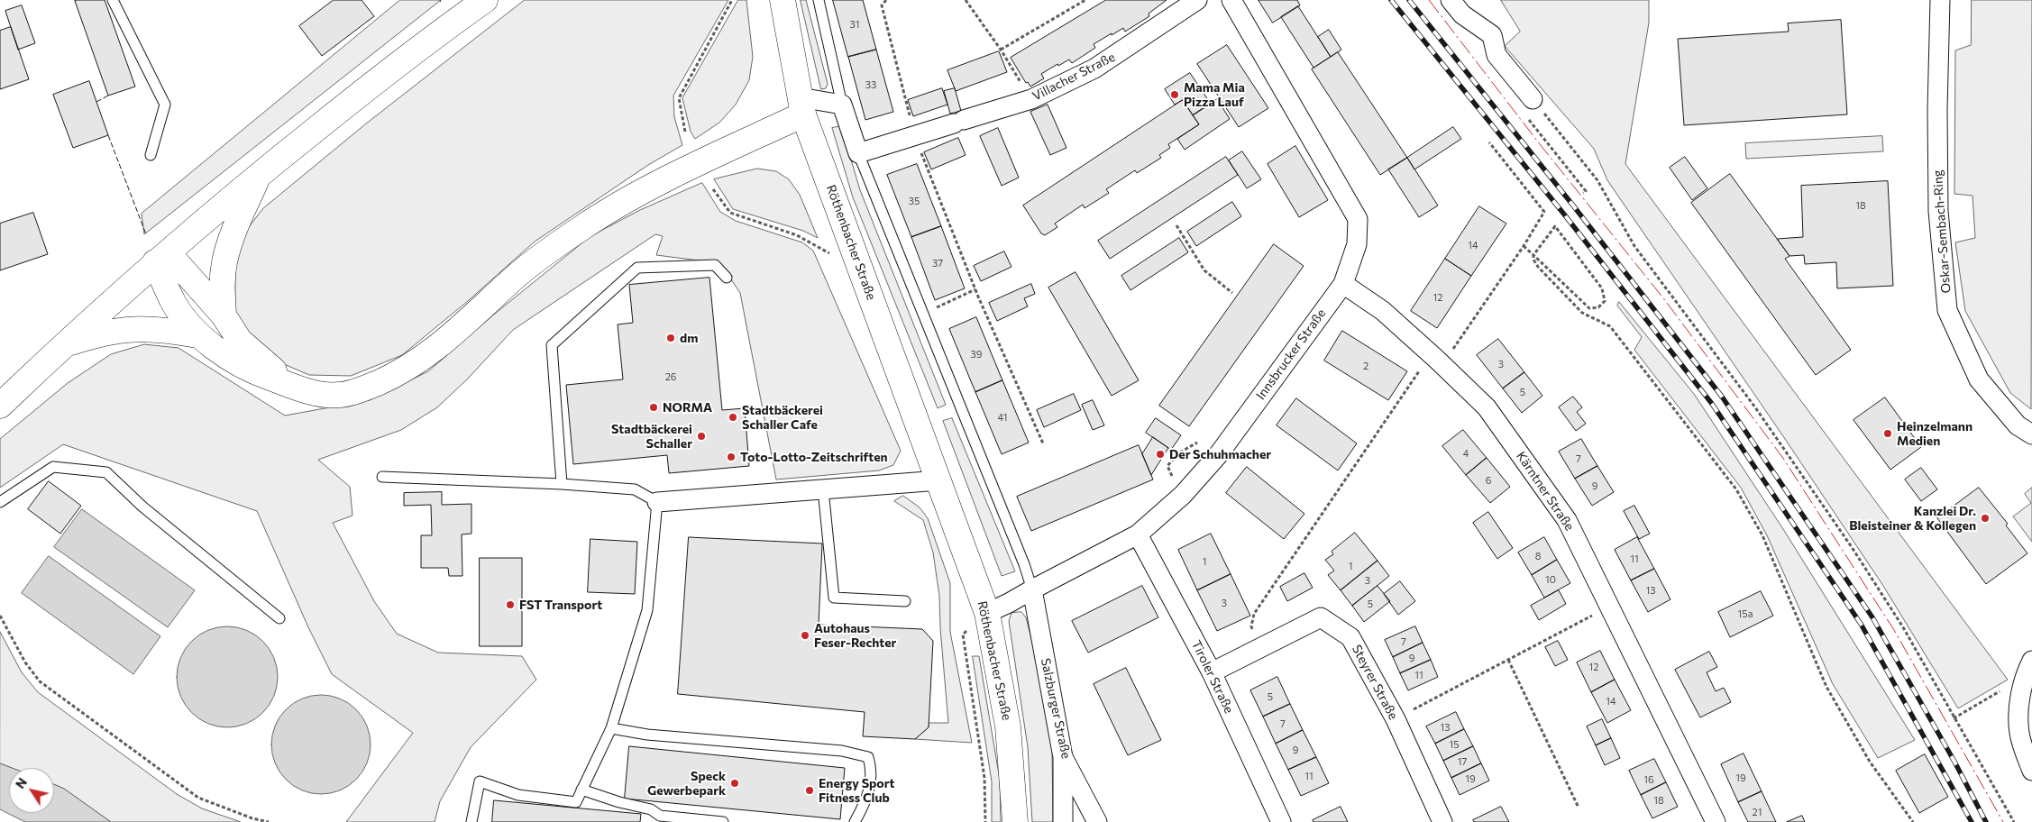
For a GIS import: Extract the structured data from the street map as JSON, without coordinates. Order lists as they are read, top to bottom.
{
  "streets": {
    "main road": ["Röthenbacher Straße"],
    "street": [
      "Villacher Straße",
      "Oskar-Sembach-Ring",
      "Innsbrucker Straße",
      "Kärntner Straße",
      "Tiroler Straße",
      "Steyrer Straße",
      "Salzburger Straße"
    ]
  },
  "crossings": [
    ["Röthenbacher Straße", "Innsbrucker Straße"],
    ["Innsbrucker Straße", "Kärntner Straße"],
    ["Innsbrucker Straße", "Tiroler Straße"],
    ["Innsbrucker Straße", "Salzburger Straße"],
    ["Tiroler Straße", "Steyrer Straße"]
  ],
  "places": [
    "Mama Mia Pizza Lauf",
    "dm",
    "NORMA",
    "Stadtbäckerei Schaller Cafe",
    "Heinzelmann Medien",
    "Stadtbäckerei Schaller",
    "Der Schuhmacher",
    "Toto-Lotto-Zeitschriften",
    "Kanzlei Dr. Bleisteiner & Kollegen",
    "FST Transport",
    "Autohaus Feser-Rechter",
    "Speck Gewerbepark",
    "Energy Sport Fitness Club"
  ],
  "house_numbers": [
    "31",
    "33",
    "35",
    "18",
    "14",
    "37",
    "12",
    "39",
    "3",
    "2",
    "26",
    "5",
    "41",
    "4",
    "7",
    "6",
    "9",
    "8",
    "11",
    "1",
    "1",
    "10",
    "3",
    "13",
    "3",
    "5",
    "15a",
    "7",
    "9",
    "12",
    "11",
    "5",
    "14",
    "7",
    "13",
    "15",
    "9",
    "17",
    "11",
    "19",
    "19",
    "16",
    "18",
    "21"
  ],
  "north": "top left"
}
